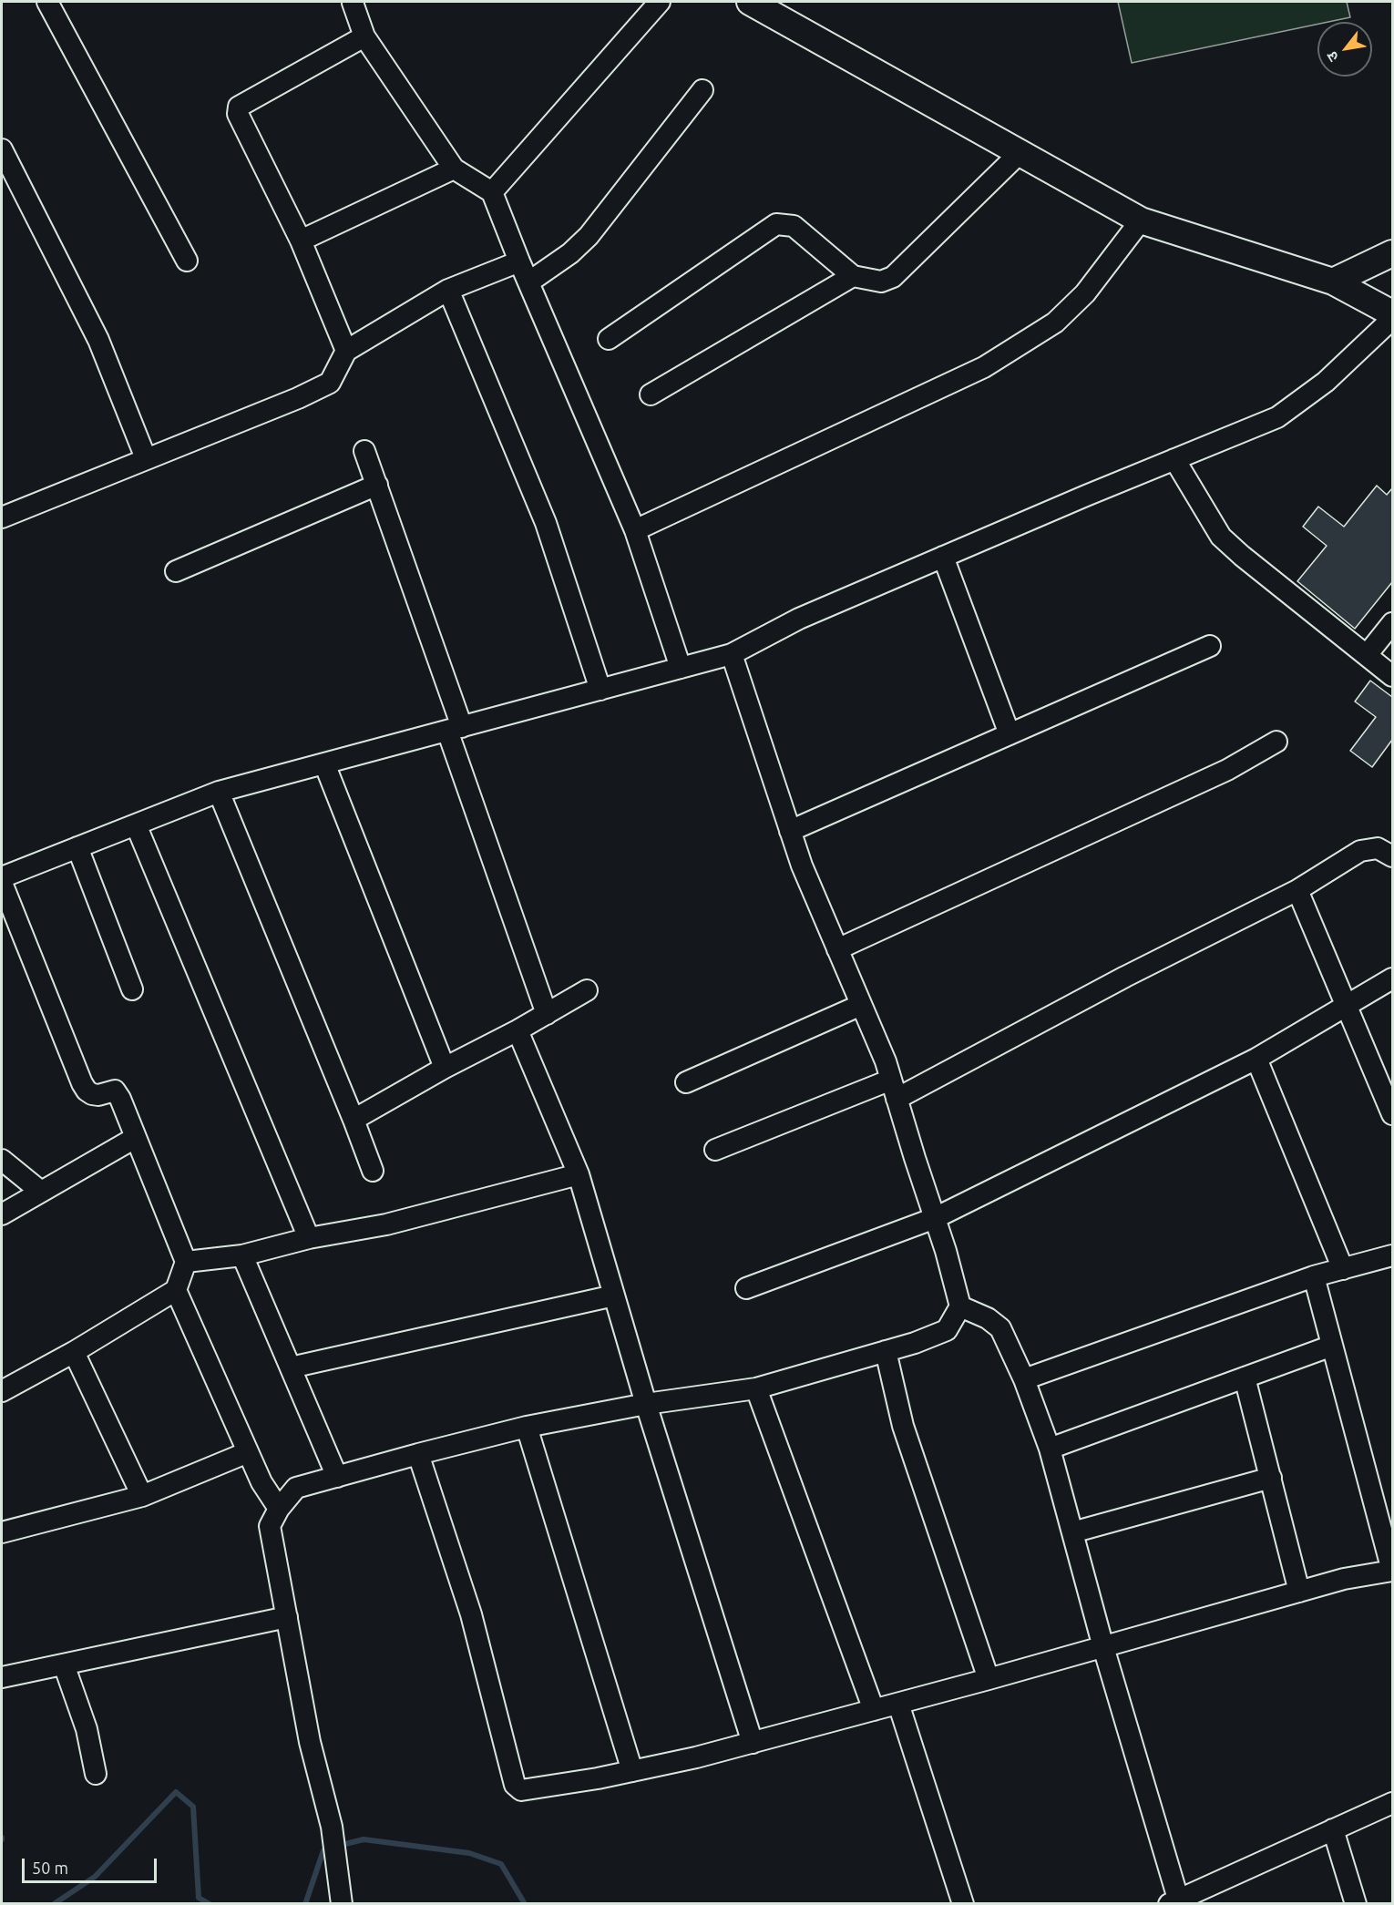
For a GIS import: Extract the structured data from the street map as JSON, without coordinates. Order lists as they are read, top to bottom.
{
  "scale_bar": "50 m",
  "north": "bottom left"
}
